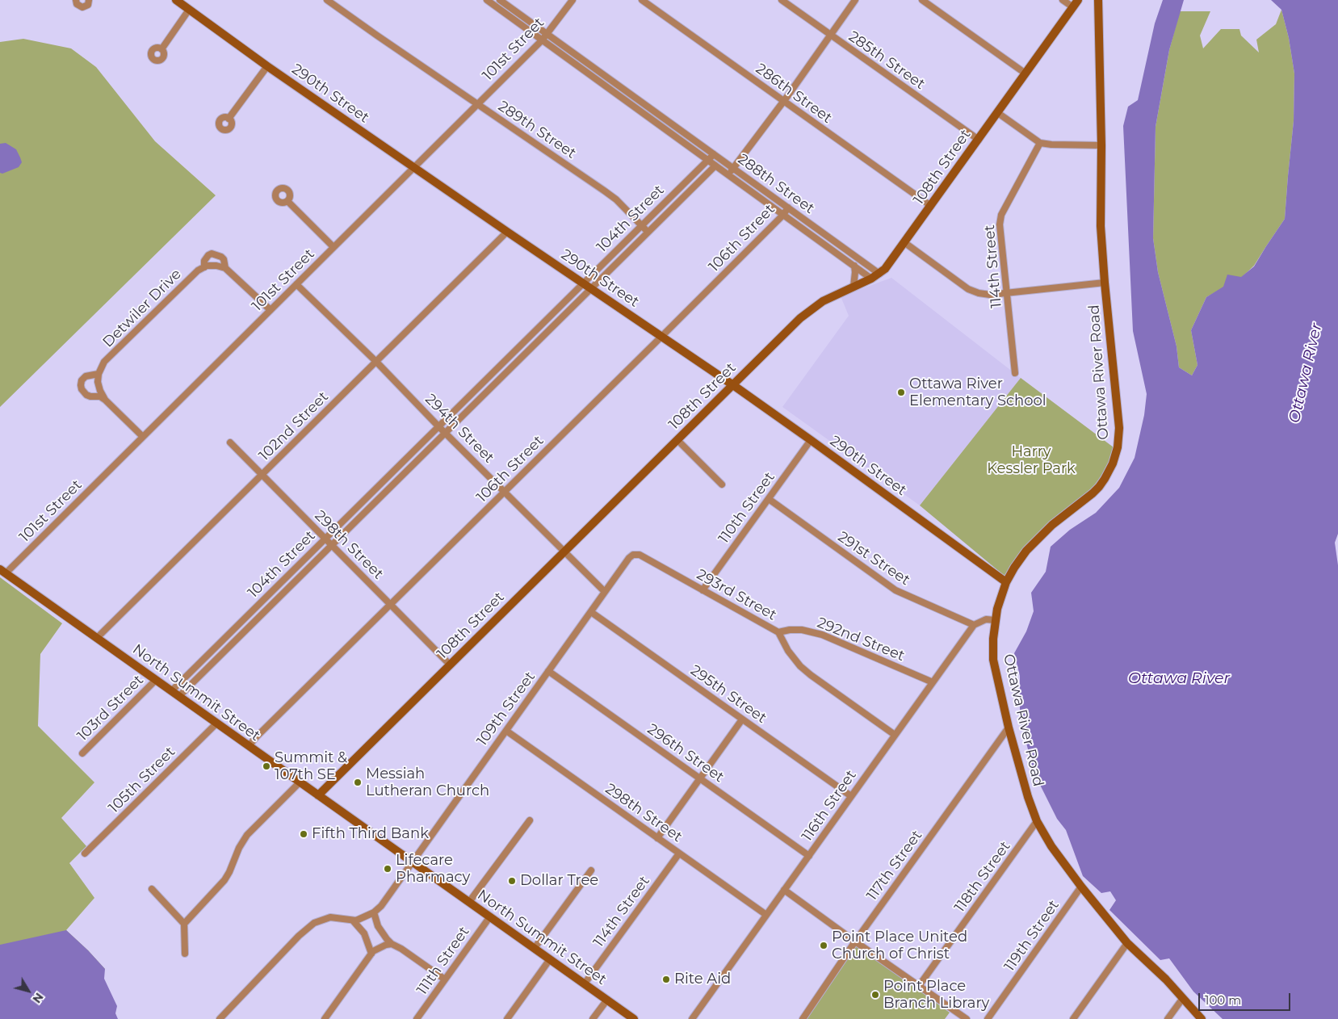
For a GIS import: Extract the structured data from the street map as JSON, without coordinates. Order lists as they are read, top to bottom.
{
  "streets": {
    "street": [
      "101st Street",
      "285th Street",
      "290th Street",
      "286th Street",
      "289th Street",
      "108th Street",
      "288th Street",
      "104th Street",
      "106th Street",
      "114th Street",
      "Detwiler Drive",
      "Ottawa River Road",
      "102nd Street",
      "294th Street",
      "110th Street",
      "298th Street",
      "291st Street",
      "293rd Street",
      "292nd Street",
      "North Summit Street",
      "295th Street",
      "103rd Street",
      "109th Street",
      "296th Street",
      "105th Street",
      "116th Street",
      "117th Street",
      "118th Street",
      "119th Street",
      "111th Street"
    ]
  },
  "crossings": [
    ["101st Street", "290th Street"],
    ["101st Street", "289th Street"],
    ["101st Street", "288th Street"],
    ["101st Street", "294th Street"],
    ["101st Street", "North Summit Street"],
    ["285th Street", "108th Street"],
    ["290th Street", "108th Street"],
    ["290th Street", "104th Street"],
    ["290th Street", "106th Street"],
    ["290th Street", "Ottawa River Road"],
    ["290th Street", "102nd Street"],
    ["290th Street", "110th Street"],
    ["286th Street", "108th Street"],
    ["289th Street", "104th Street"],
    ["108th Street", "288th Street"],
    ["108th Street", "294th Street"],
    ["108th Street", "298th Street"],
    ["108th Street", "North Summit Street"],
    ["288th Street", "104th Street"],
    ["288th Street", "106th Street"],
    ["104th Street", "294th Street"],
    ["104th Street", "298th Street"],
    ["104th Street", "North Summit Street"],
    ["106th Street", "294th Street"],
    ["106th Street", "298th Street"],
    ["106th Street", "North Summit Street"],
    ["114th Street", "298th Street"],
    ["114th Street", "North Summit Street"],
    ["Ottawa River Road", "117th Street"],
    ["Ottawa River Road", "118th Street"],
    ["Ottawa River Road", "119th Street"],
    ["102nd Street", "294th Street"],
    ["102nd Street", "298th Street"],
    ["102nd Street", "North Summit Street"],
    ["294th Street", "109th Street"],
    ["110th Street", "291st Street"],
    ["110th Street", "293rd Street"],
    ["298th Street", "109th Street"],
    ["298th Street", "116th Street"],
    ["291st Street", "116th Street"],
    ["293rd Street", "292nd Street"],
    ["293rd Street", "109th Street"],
    ["293rd Street", "116th Street"],
    ["292nd Street", "116th Street"],
    ["North Summit Street", "103rd Street"],
    ["North Summit Street", "109th Street"],
    ["North Summit Street", "105th Street"],
    ["North Summit Street", "111th Street"],
    ["295th Street", "109th Street"],
    ["295th Street", "116th Street"],
    ["109th Street", "296th Street"],
    ["296th Street", "116th Street"]
  ],
  "water": ["Ottawa River"],
  "parks": ["Harry Kessler Park"],
  "places": [
    "Ottawa River Elementary School",
    "Summit & 107th SE",
    "Messiah Lutheran Church",
    "Fifth Third Bank",
    "Lifecare Pharmacy",
    "Dollar Tree",
    "Point Place United Church of Christ",
    "Rite Aid",
    "Point Place Branch Library"
  ],
  "scale_bar": "100 m",
  "north": "bottom right"
}
